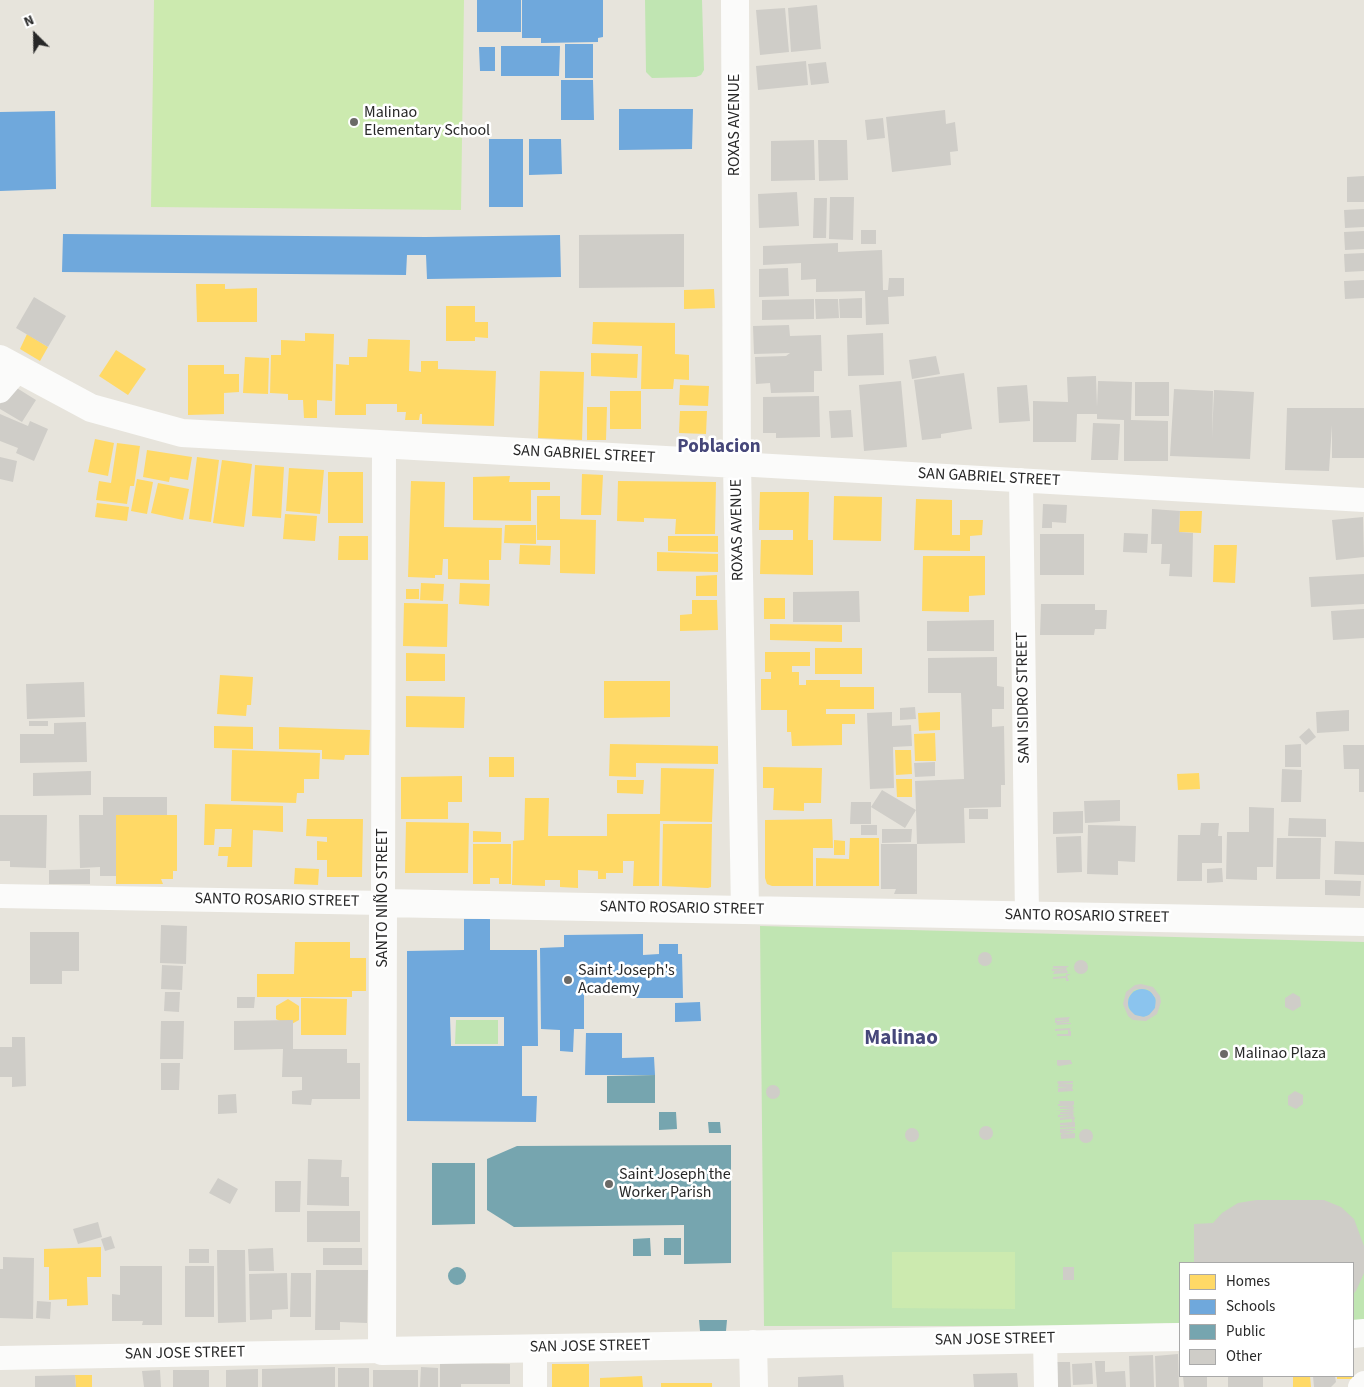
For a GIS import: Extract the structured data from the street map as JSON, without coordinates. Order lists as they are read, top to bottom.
{
  "streets": {
    "main road": [
      "ROXAS AVENUE",
      "SAN GABRIEL STREET",
      "SANTO NIÑO STREET",
      "SANTO ROSARIO STREET",
      "SAN JOSE STREET"
    ],
    "street": ["SAN ISIDRO STREET"]
  },
  "crossings": [
    ["ROXAS AVENUE", "SAN GABRIEL STREET"],
    ["ROXAS AVENUE", "SANTO ROSARIO STREET"],
    ["SAN GABRIEL STREET", "SAN ISIDRO STREET"],
    ["SAN GABRIEL STREET", "SANTO NIÑO STREET"],
    ["SAN ISIDRO STREET", "SANTO ROSARIO STREET"],
    ["SANTO NIÑO STREET", "SANTO ROSARIO STREET"],
    ["SANTO NIÑO STREET", "SAN JOSE STREET"]
  ],
  "districts": ["Poblacion", "Malinao"],
  "places": [
    "Malinao Elementary School",
    "Saint Joseph's Academy",
    "Malinao Plaza",
    "Saint Joseph the Worker Parish"
  ],
  "legend": [
    "Homes",
    "Schools",
    "Public",
    "Other"
  ],
  "north": "top left"
}
